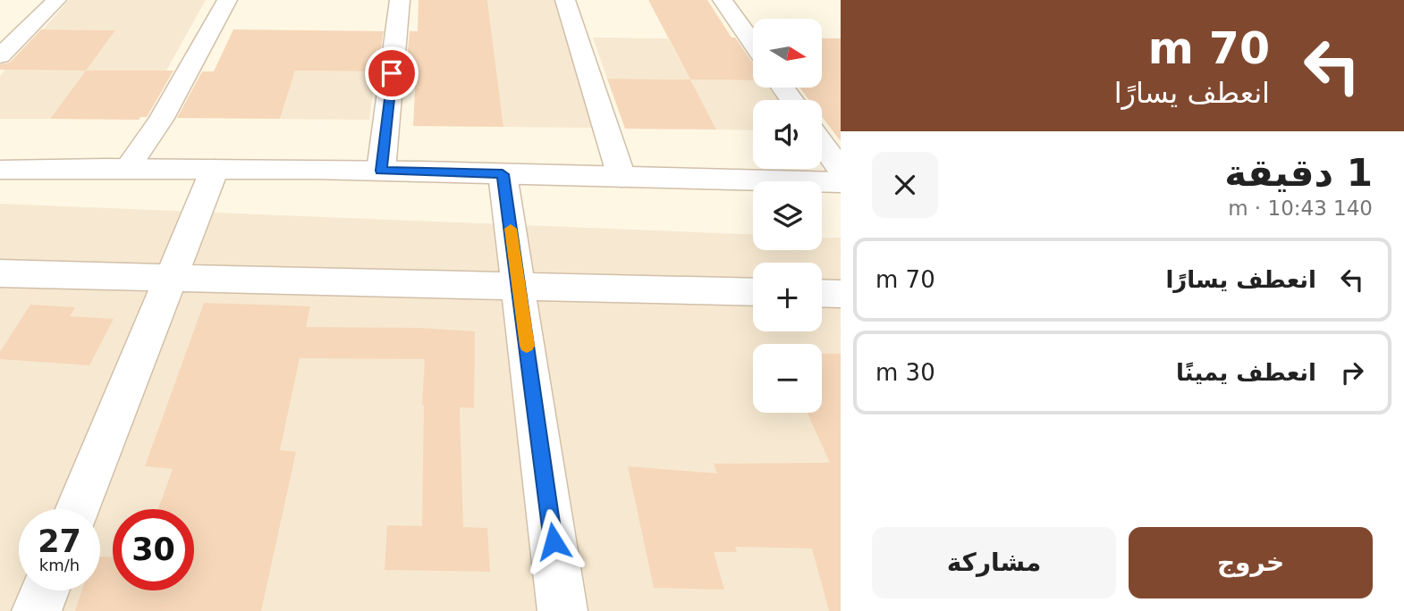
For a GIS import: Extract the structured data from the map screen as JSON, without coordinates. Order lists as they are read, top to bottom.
{
  "north": "right",
  "page": {
    "turn": ["70 m", "انعطف يسارًا"],
    "map_buttons": ["+", "−"],
    "heading": ["1 دقيقة", "140 m · 10:43"],
    "list": [
      {
        "name": "انعطف يسارًا",
        "value": "70 m"
      },
      {
        "name": "انعطف يمينًا",
        "value": "30 m"
      }
    ],
    "speed": "27 km/h",
    "limit": "30",
    "buttons": ["خروج", "مشاركة"]
  }
}
